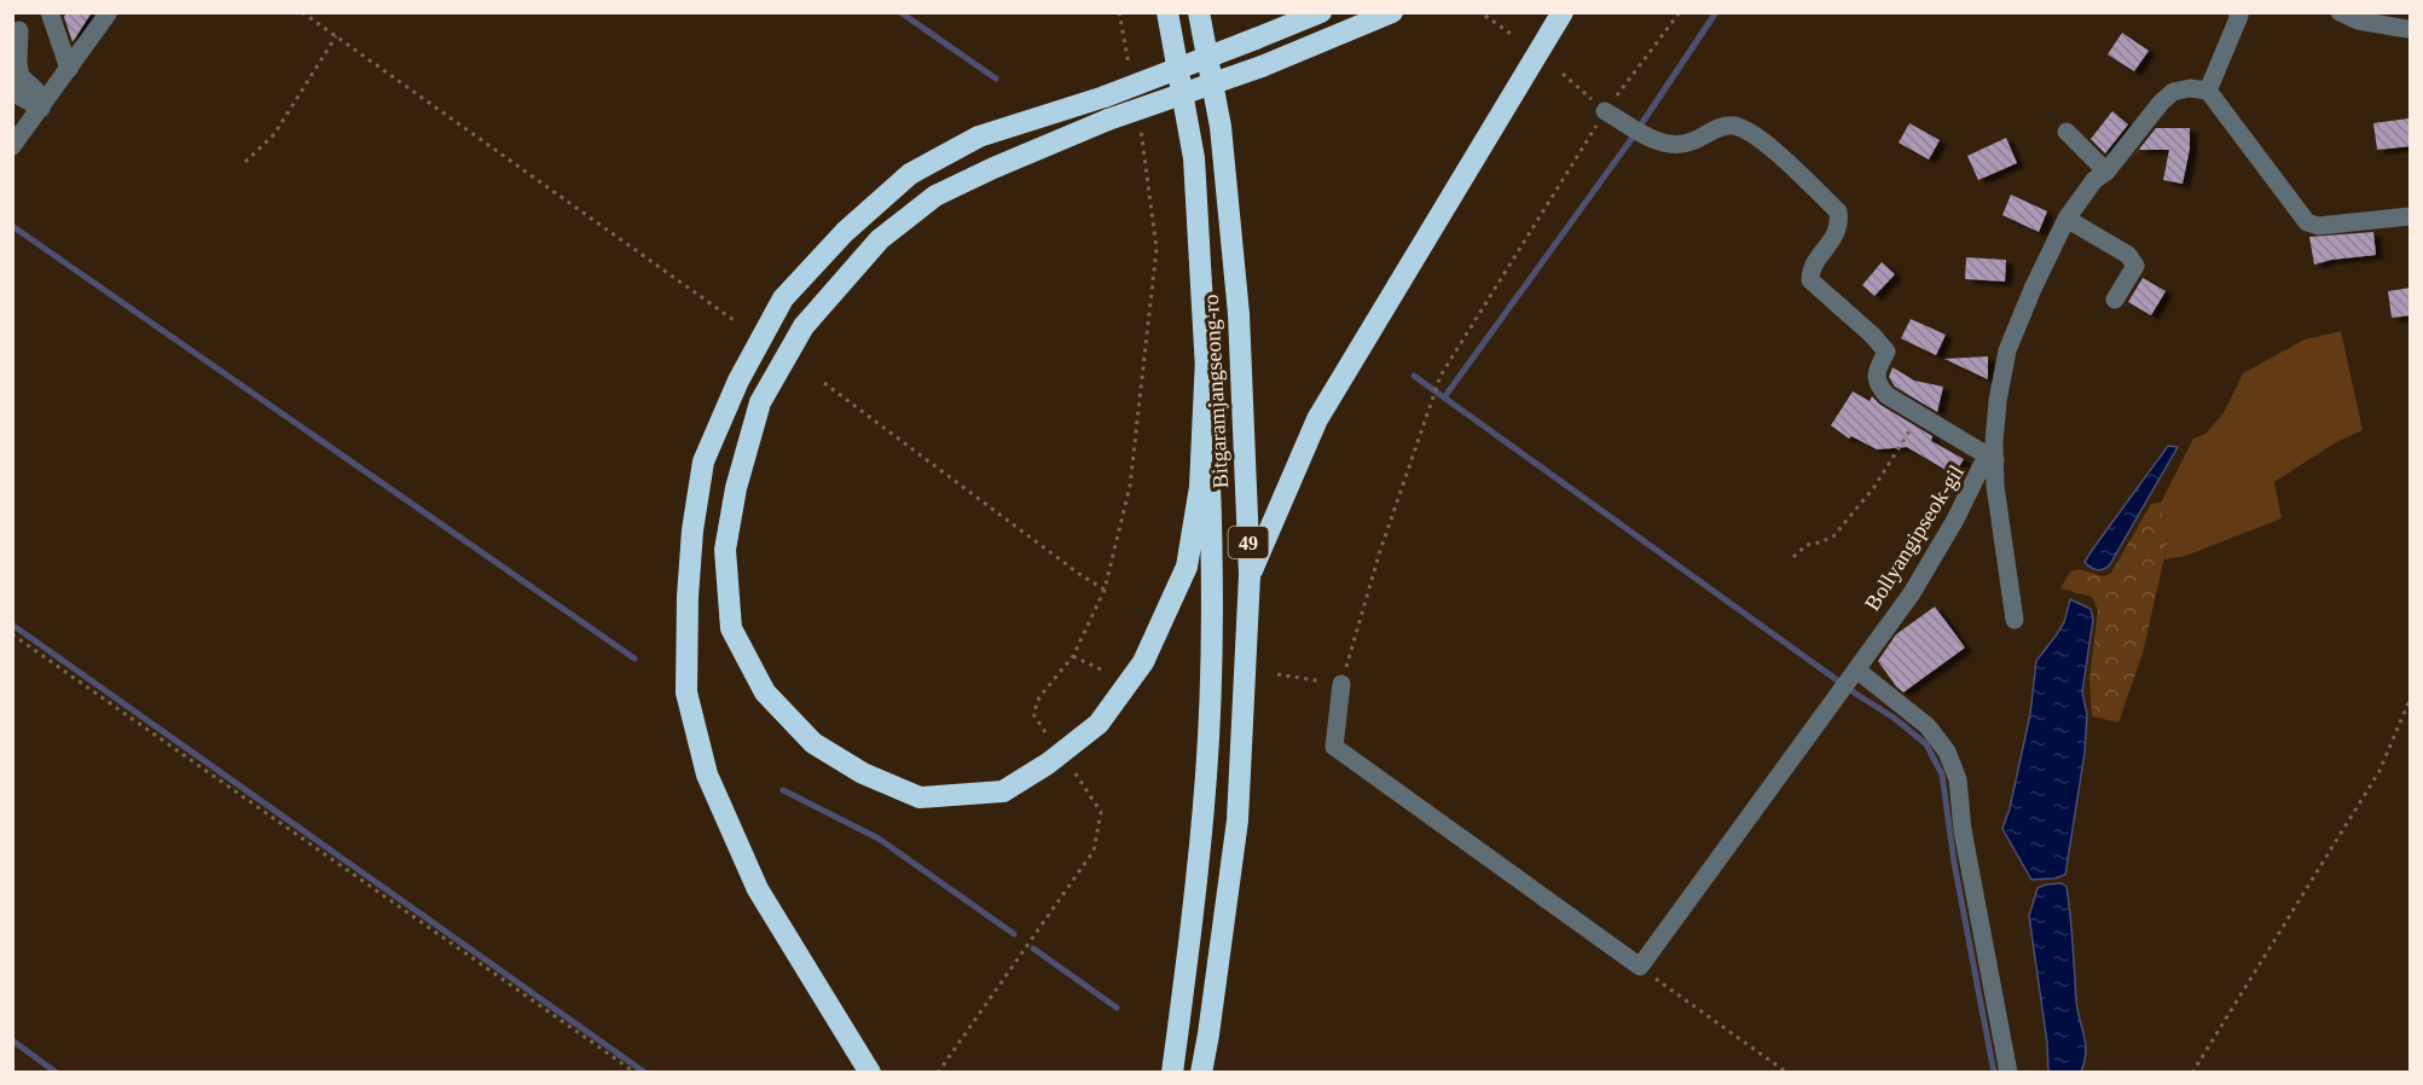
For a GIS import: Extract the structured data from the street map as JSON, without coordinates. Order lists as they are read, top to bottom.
{
  "streets": {
    "highway": ["Bitgaramjangseong-ro", "49"],
    "lane": ["Bollyangipseok-gil"]
  }
}
